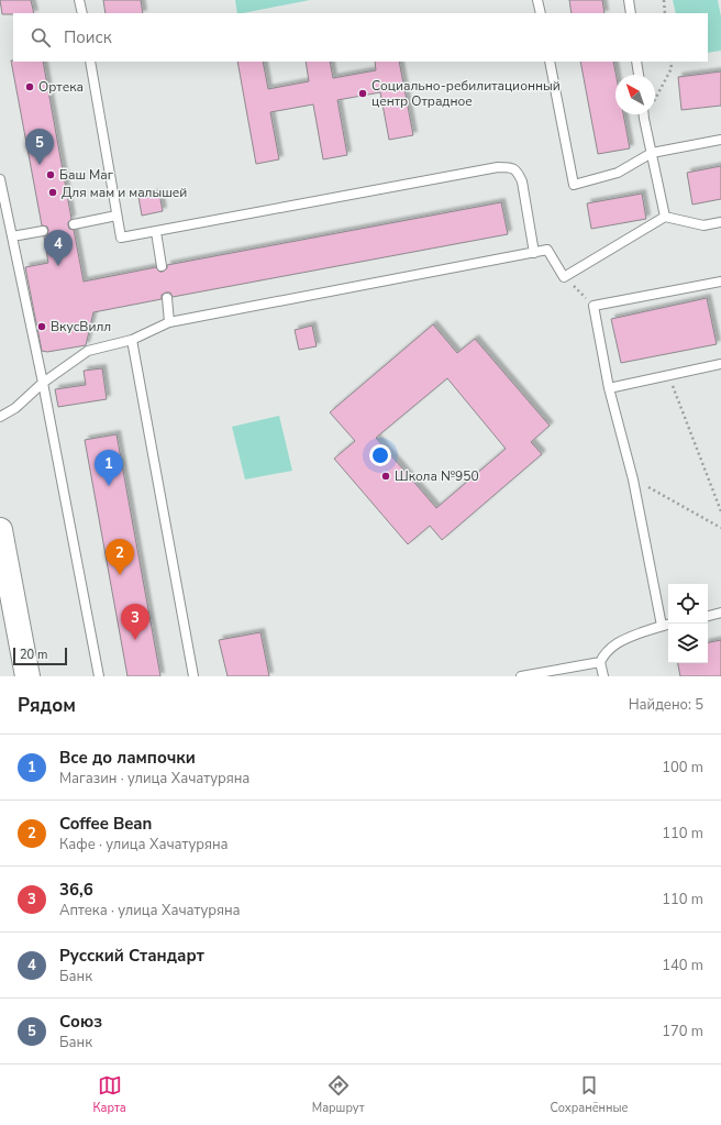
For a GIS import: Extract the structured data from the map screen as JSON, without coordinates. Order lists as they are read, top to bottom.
{
  "places": [
    "Ортека",
    "Социально-ребилитационный центр Отрадное",
    "Баш Маг",
    "Для мам и малышей",
    "ВкусВилл",
    "Школа №950"
  ],
  "scale_bar": "20 m",
  "north": "top left",
  "page": {
    "search": "Поиск",
    "pins": [
      "5",
      "4",
      "1",
      "2",
      "3"
    ],
    "scale": "20 m",
    "heading": ["Рядом", "Найдено: 5"],
    "list": [
      {
        "mark": "1",
        "name": "Все до лампочки",
        "note": "Магазин · улица Хачатуряна",
        "value": "100 m"
      },
      {
        "mark": "2",
        "name": "Coffee Bean",
        "note": "Кафе · улица Хачатуряна",
        "value": "110 m"
      },
      {
        "mark": "3",
        "name": "36,6",
        "note": "Аптека · улица Хачатуряна",
        "value": "110 m"
      },
      {
        "mark": "4",
        "name": "Русский Стандарт",
        "note": "Банк",
        "value": "140 m"
      },
      {
        "mark": "5",
        "name": "Союз",
        "note": "Банк",
        "value": "170 m"
      }
    ],
    "nav": ["Карта", "Маршрут", "Сохранённые"]
  }
}
